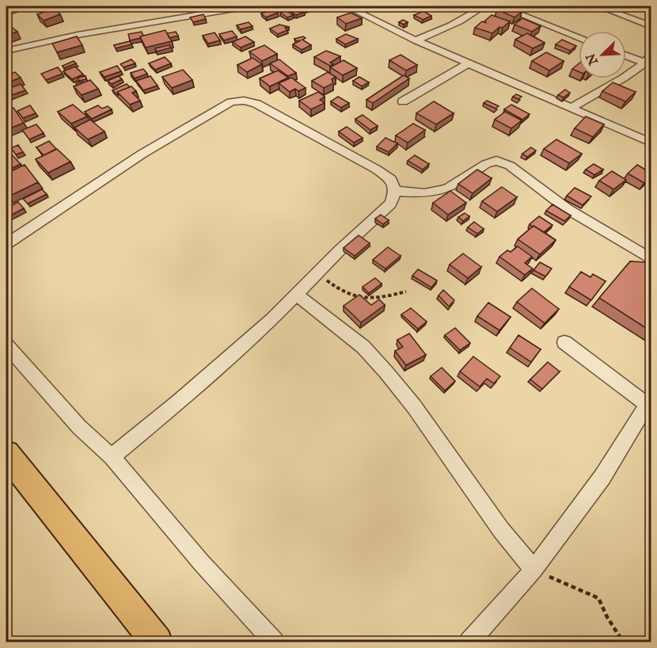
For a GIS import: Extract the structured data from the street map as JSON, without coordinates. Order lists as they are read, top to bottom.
{
  "north": "bottom left"
}
